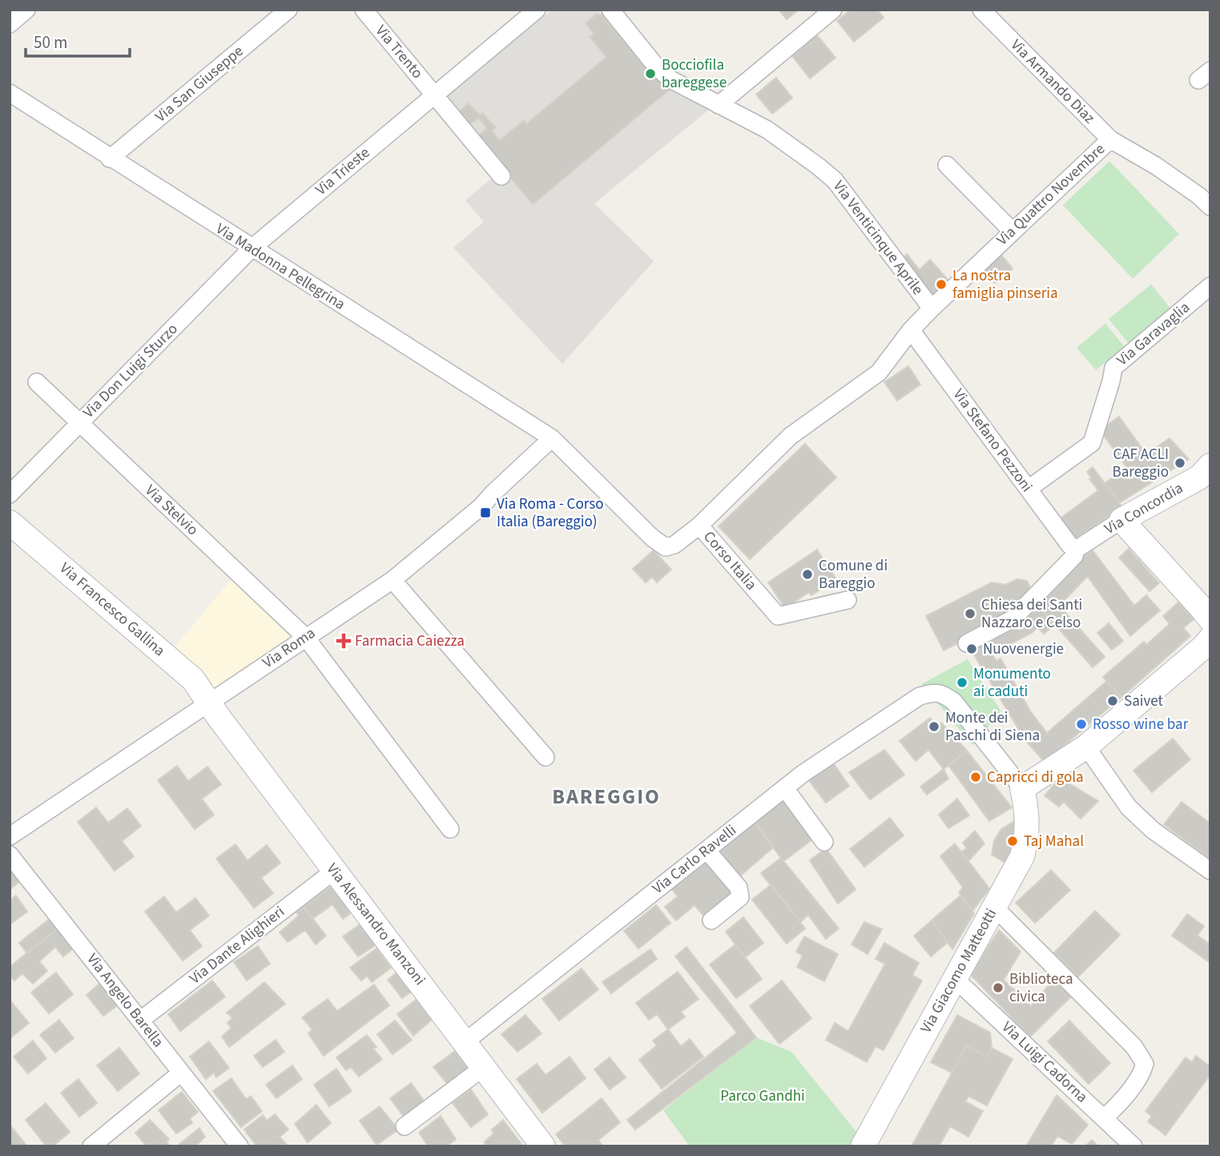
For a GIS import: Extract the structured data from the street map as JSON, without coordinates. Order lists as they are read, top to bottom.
{
  "streets": {
    "street": [
      "Via Trento",
      "Via Armando Diaz",
      "Via San Giuseppe",
      "Via Trieste",
      "Via Quattro Novembre",
      "Via Venticinque Aprile",
      "Via Madonna Pellegrina",
      "Via Garavaglia",
      "Via Don Luigi Sturzo",
      "Via Stefano Pezzoni",
      "Via Concordia",
      "Via Stelvio",
      "Corso Italia",
      "Via Francesco Gallina",
      "Via Roma",
      "Via Carlo Ravelli",
      "Via Alessandro Manzoni",
      "Via Dante Alighieri",
      "Via Giacomo Matteotti",
      "Via Angelo Barella",
      "Via Luigi Cadorna"
    ]
  },
  "crossings": [
    ["Via Trento", "Via Trieste"],
    ["Via Armando Diaz", "Via Quattro Novembre"],
    ["Via San Giuseppe", "Via Madonna Pellegrina"],
    ["Via Trieste", "Via Madonna Pellegrina"],
    ["Via Trieste", "Via Don Luigi Sturzo"],
    ["Via Quattro Novembre", "Via Venticinque Aprile"],
    ["Via Quattro Novembre", "Via Stefano Pezzoni"],
    ["Via Quattro Novembre", "Corso Italia"],
    ["Via Madonna Pellegrina", "Via Don Luigi Sturzo"],
    ["Via Madonna Pellegrina", "Corso Italia"],
    ["Via Madonna Pellegrina", "Via Roma"],
    ["Via Garavaglia", "Via Stefano Pezzoni"],
    ["Via Don Luigi Sturzo", "Via Stelvio"],
    ["Via Stefano Pezzoni", "Via Concordia"],
    ["Via Stelvio", "Via Roma"],
    ["Corso Italia", "Via Roma"],
    ["Via Francesco Gallina", "Via Roma"],
    ["Via Francesco Gallina", "Via Alessandro Manzoni"],
    ["Via Roma", "Via Alessandro Manzoni"],
    ["Via Carlo Ravelli", "Via Alessandro Manzoni"],
    ["Via Carlo Ravelli", "Via Giacomo Matteotti"],
    ["Via Alessandro Manzoni", "Via Dante Alighieri"],
    ["Via Dante Alighieri", "Via Angelo Barella"],
    ["Via Giacomo Matteotti", "Via Luigi Cadorna"]
  ],
  "districts": ["BAREGGIO"],
  "parks": ["Parco Gandhi"],
  "places": {
    "other": [
      "Bocciofila bareggese",
      "La nostra famiglia pinseria",
      "CAF ACLI Bareggio",
      "Comune di Bareggio",
      "Chiesa dei Santi Nazzaro e Celso",
      "Nuovenergie",
      "Monumento ai caduti",
      "Saivet",
      "Rosso wine bar",
      "Monte dei Paschi di Siena",
      "Capricci di gola",
      "Taj Mahal",
      "Biblioteca civica"
    ],
    "transit": ["Via Roma - Corso Italia (Bareggio)"],
    "health": ["Farmacia Caiezza"]
  },
  "scale_bar": "50 m"
}
